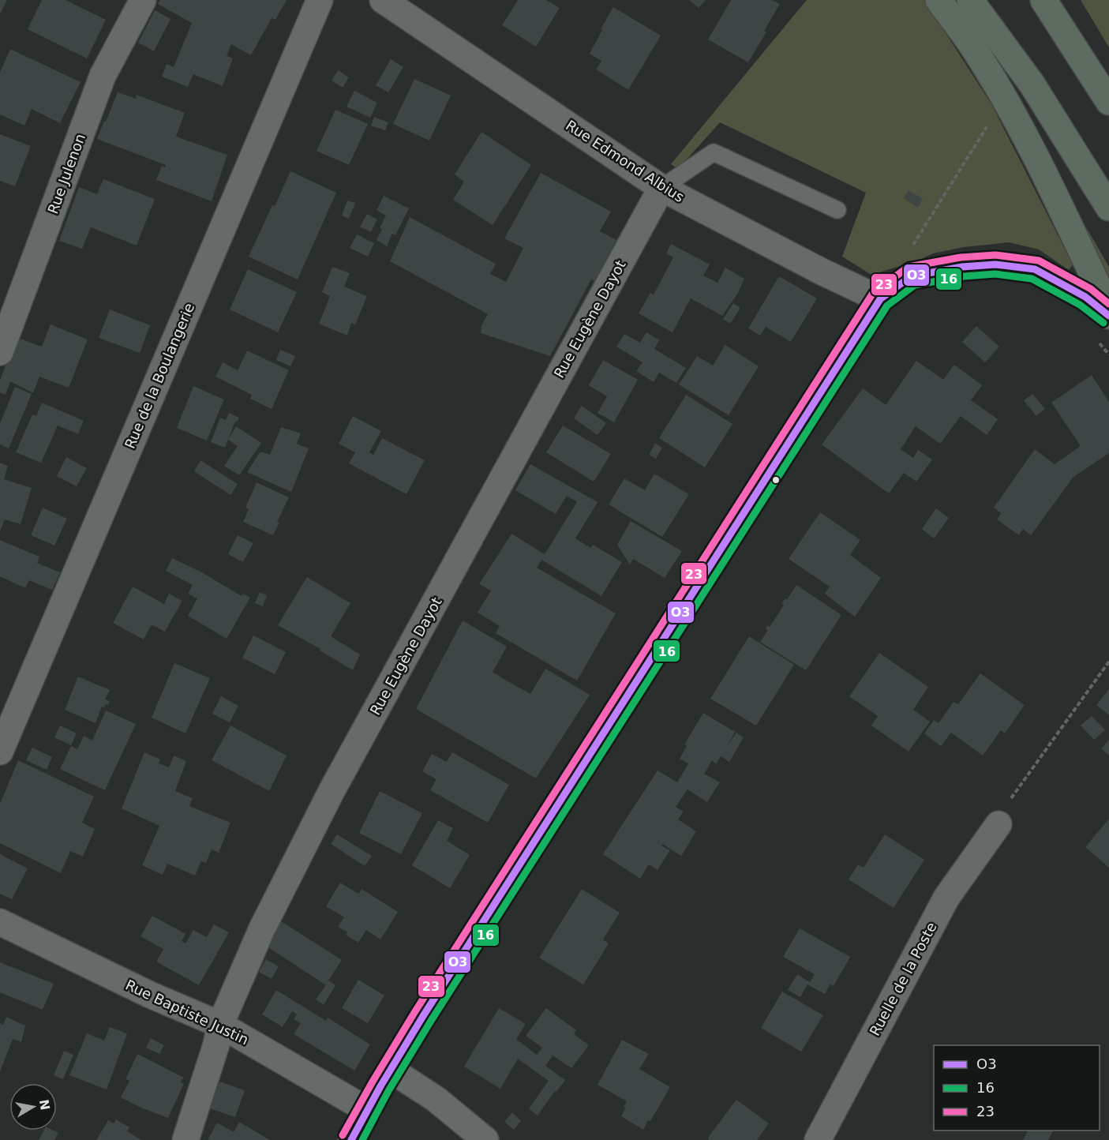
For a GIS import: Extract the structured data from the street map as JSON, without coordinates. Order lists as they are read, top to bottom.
{
  "streets": {
    "street": [
      "Rue Edmond Albius",
      "Rue Julenon",
      "Rue Eugène Dayot",
      "Rue de la Boulangerie",
      "Ruelle de la Poste",
      "Rue Baptiste Justin"
    ]
  },
  "crossings": [
    ["Rue Edmond Albius", "Rue Eugène Dayot"],
    ["Rue Eugène Dayot", "Rue Baptiste Justin"]
  ],
  "lines": ["transit line 23", "transit line O3", "transit line 16"],
  "legend": ["O3", "16", "23"],
  "north": "right"
}
